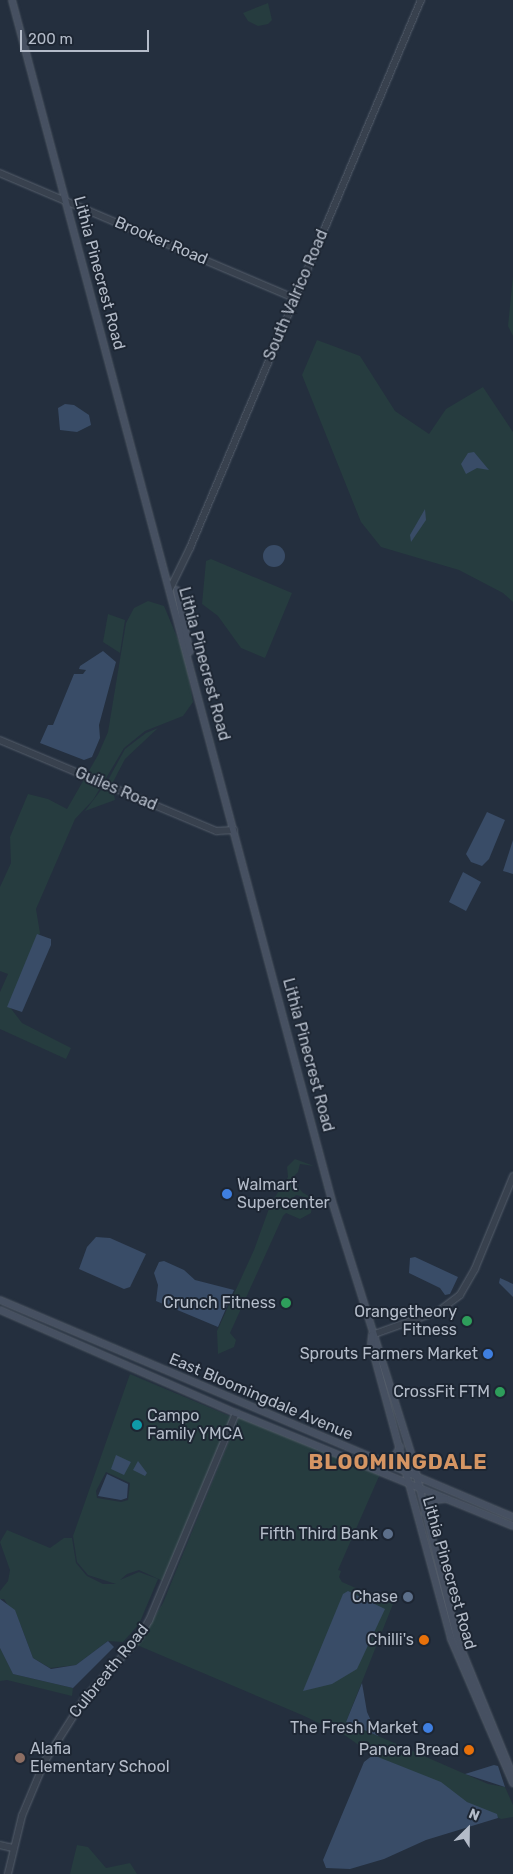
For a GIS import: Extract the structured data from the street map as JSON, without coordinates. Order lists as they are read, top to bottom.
{
  "streets": {
    "main road": ["Lithia Pinecrest Road", "East Bloomingdale Avenue"],
    "street": [
      "Brooker Road",
      "South Valrico Road",
      "Guiles Road",
      "Culbreath Road"
    ]
  },
  "crossings": [
    ["Brooker Road", "Lithia Pinecrest Road"],
    ["Brooker Road", "South Valrico Road"],
    ["Lithia Pinecrest Road", "South Valrico Road"],
    ["Lithia Pinecrest Road", "Guiles Road"],
    ["Lithia Pinecrest Road", "East Bloomingdale Avenue"],
    ["East Bloomingdale Avenue", "Culbreath Road"]
  ],
  "districts": ["BLOOMINGDALE"],
  "places": [
    "Walmart Supercenter",
    "Crunch Fitness",
    "Orangetheory Fitness",
    "Sprouts Farmers Market",
    "CrossFit FTM",
    "Campo Family YMCA",
    "Fifth Third Bank",
    "Chase",
    "Chilli's",
    "The Fresh Market",
    "Panera Bread",
    "Alafia Elementary School"
  ],
  "scale_bar": "200 m",
  "north": "top right"
}
